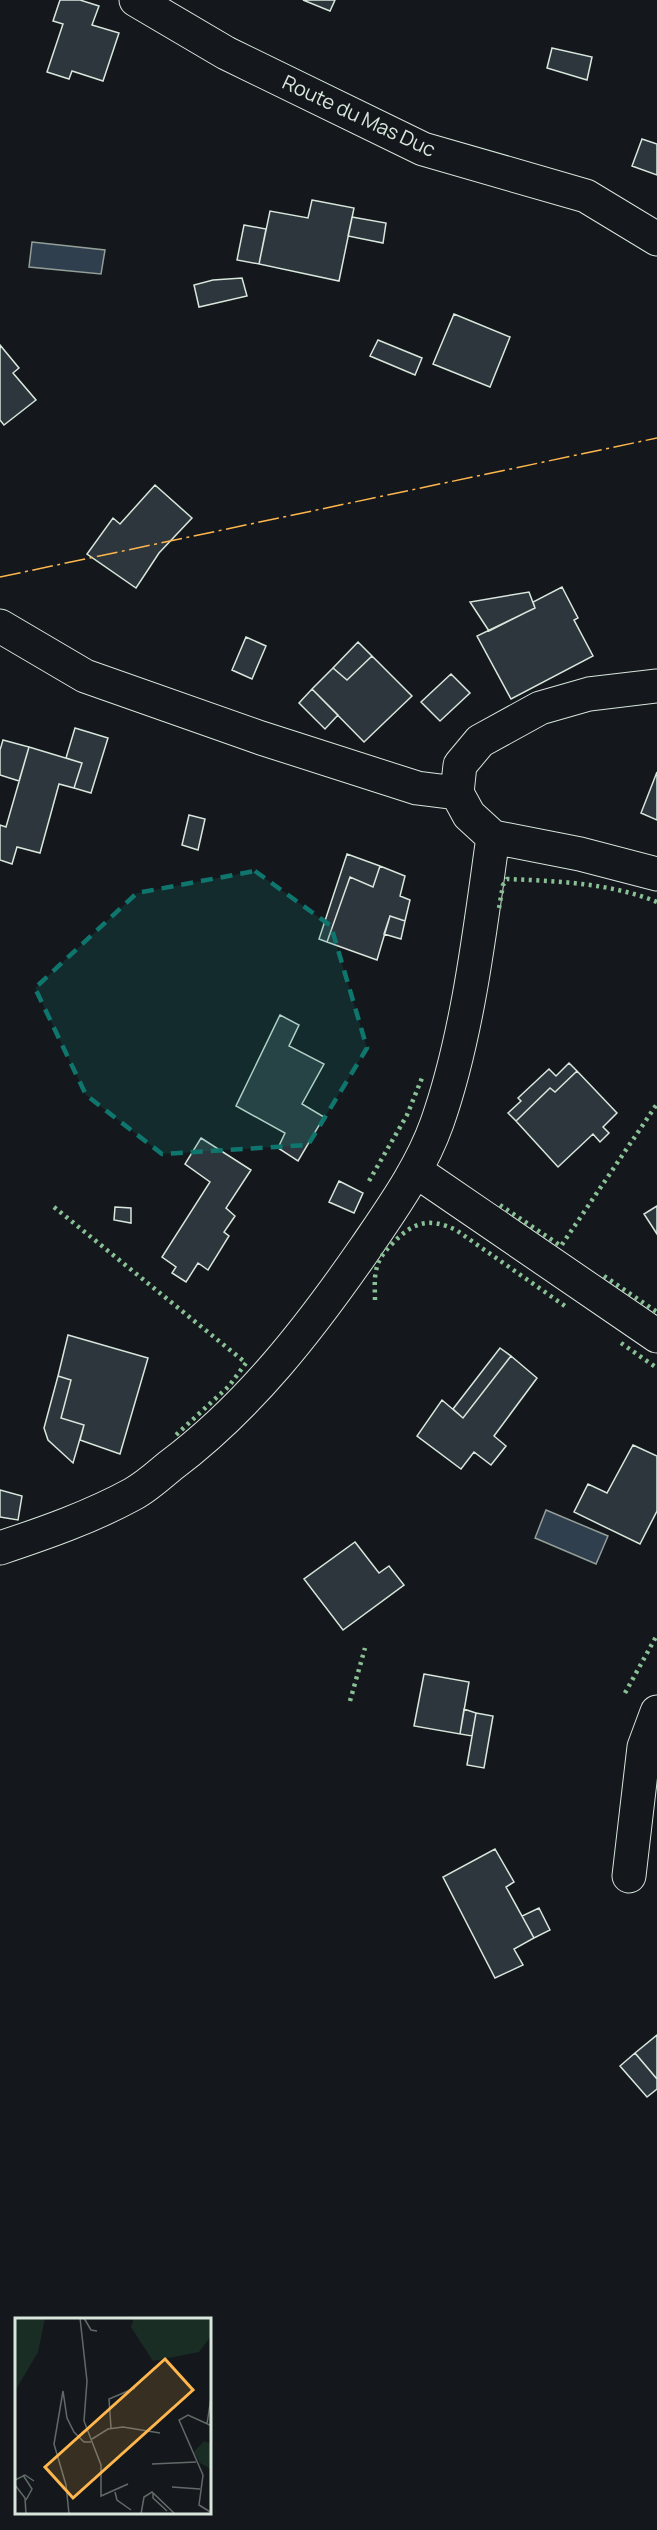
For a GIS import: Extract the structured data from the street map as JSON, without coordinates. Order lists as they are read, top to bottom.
{
  "streets": {
    "street": ["Route du Mas Duc"]
  }
}
